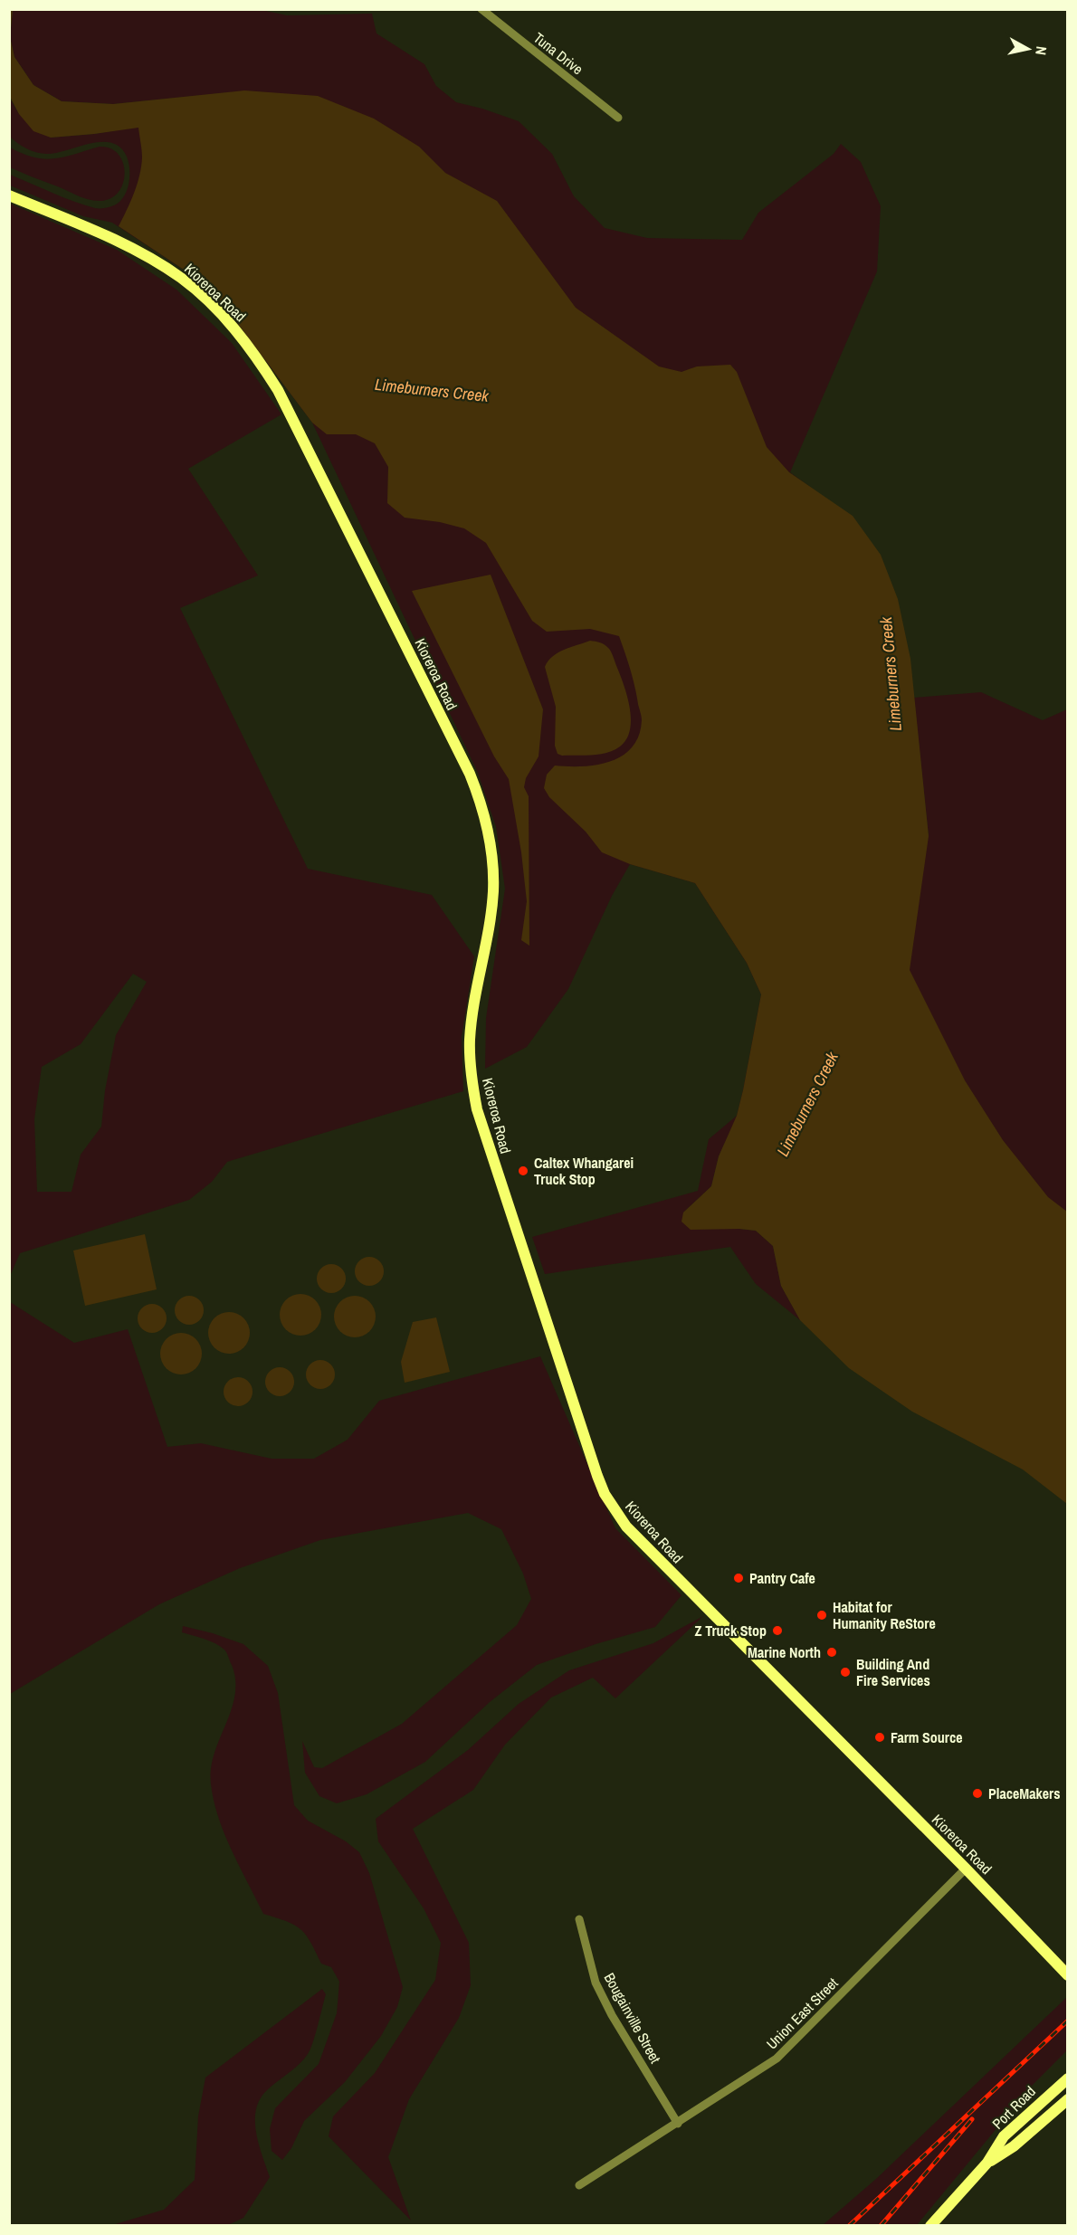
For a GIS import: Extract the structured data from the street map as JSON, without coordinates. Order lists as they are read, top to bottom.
{
  "streets": {
    "main road": ["Kioreroa Road", "Port Road"],
    "street": ["Tuna Drive", "Union East Street", "Bougainville Street"]
  },
  "crossings": [
    ["Kioreroa Road", "Union East Street"],
    ["Union East Street", "Bougainville Street"]
  ],
  "water": ["Limeburners Creek"],
  "places": [
    "Caltex Whangarei Truck Stop",
    "Pantry Cafe",
    "Habitat for Humanity ReStore",
    "Z Truck Stop",
    "Marine North",
    "Building And Fire Services",
    "Farm Source",
    "PlaceMakers"
  ],
  "north": "right"
}
